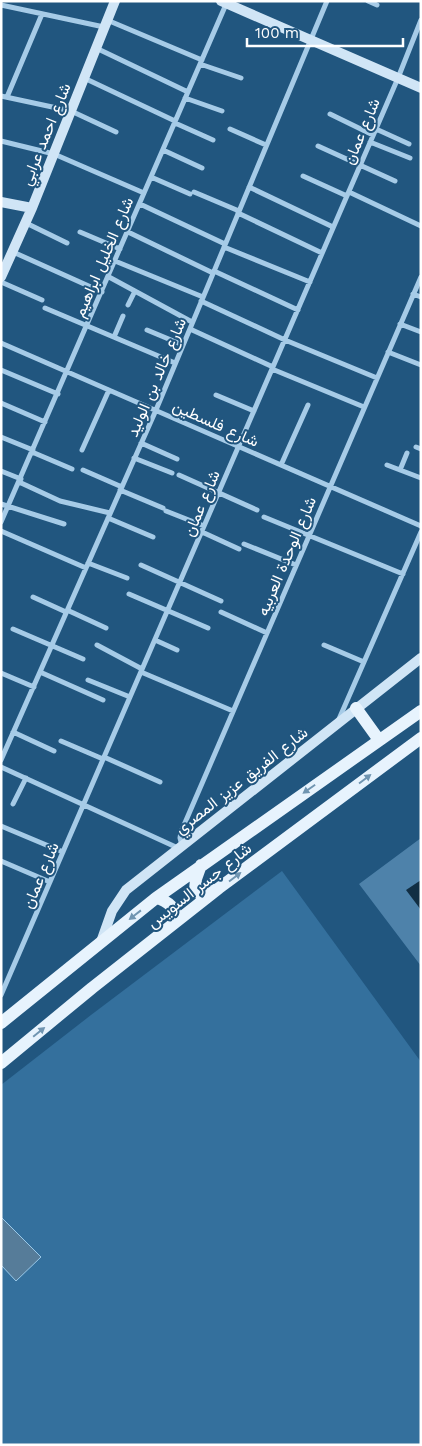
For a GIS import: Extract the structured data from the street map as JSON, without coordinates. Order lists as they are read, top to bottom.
{
  "streets": {
    "main road": ["شارع جسر السويس"],
    "street": [
      "شارع عمان",
      "شارع احمد عرابي",
      "شارع الخليل ابراهيم",
      "شارع خالد بن الوليد",
      "شارع فلسطين",
      "شارع الوحدة العربيه",
      "شارع الفريق عزيز المصري"
    ]
  },
  "crossings": [
    ["شارع عمان", "شارع فلسطين"],
    ["شارع الخليل ابراهيم", "شارع فلسطين"],
    ["شارع خالد بن الوليد", "شارع فلسطين"],
    ["شارع فلسطين", "شارع الوحدة العربيه"],
    ["شارع الوحدة العربيه", "شارع الفريق عزيز المصري"],
    ["شارع الفريق عزيز المصري", "شارع جسر السويس"]
  ],
  "scale_bar": "100 m"
}
